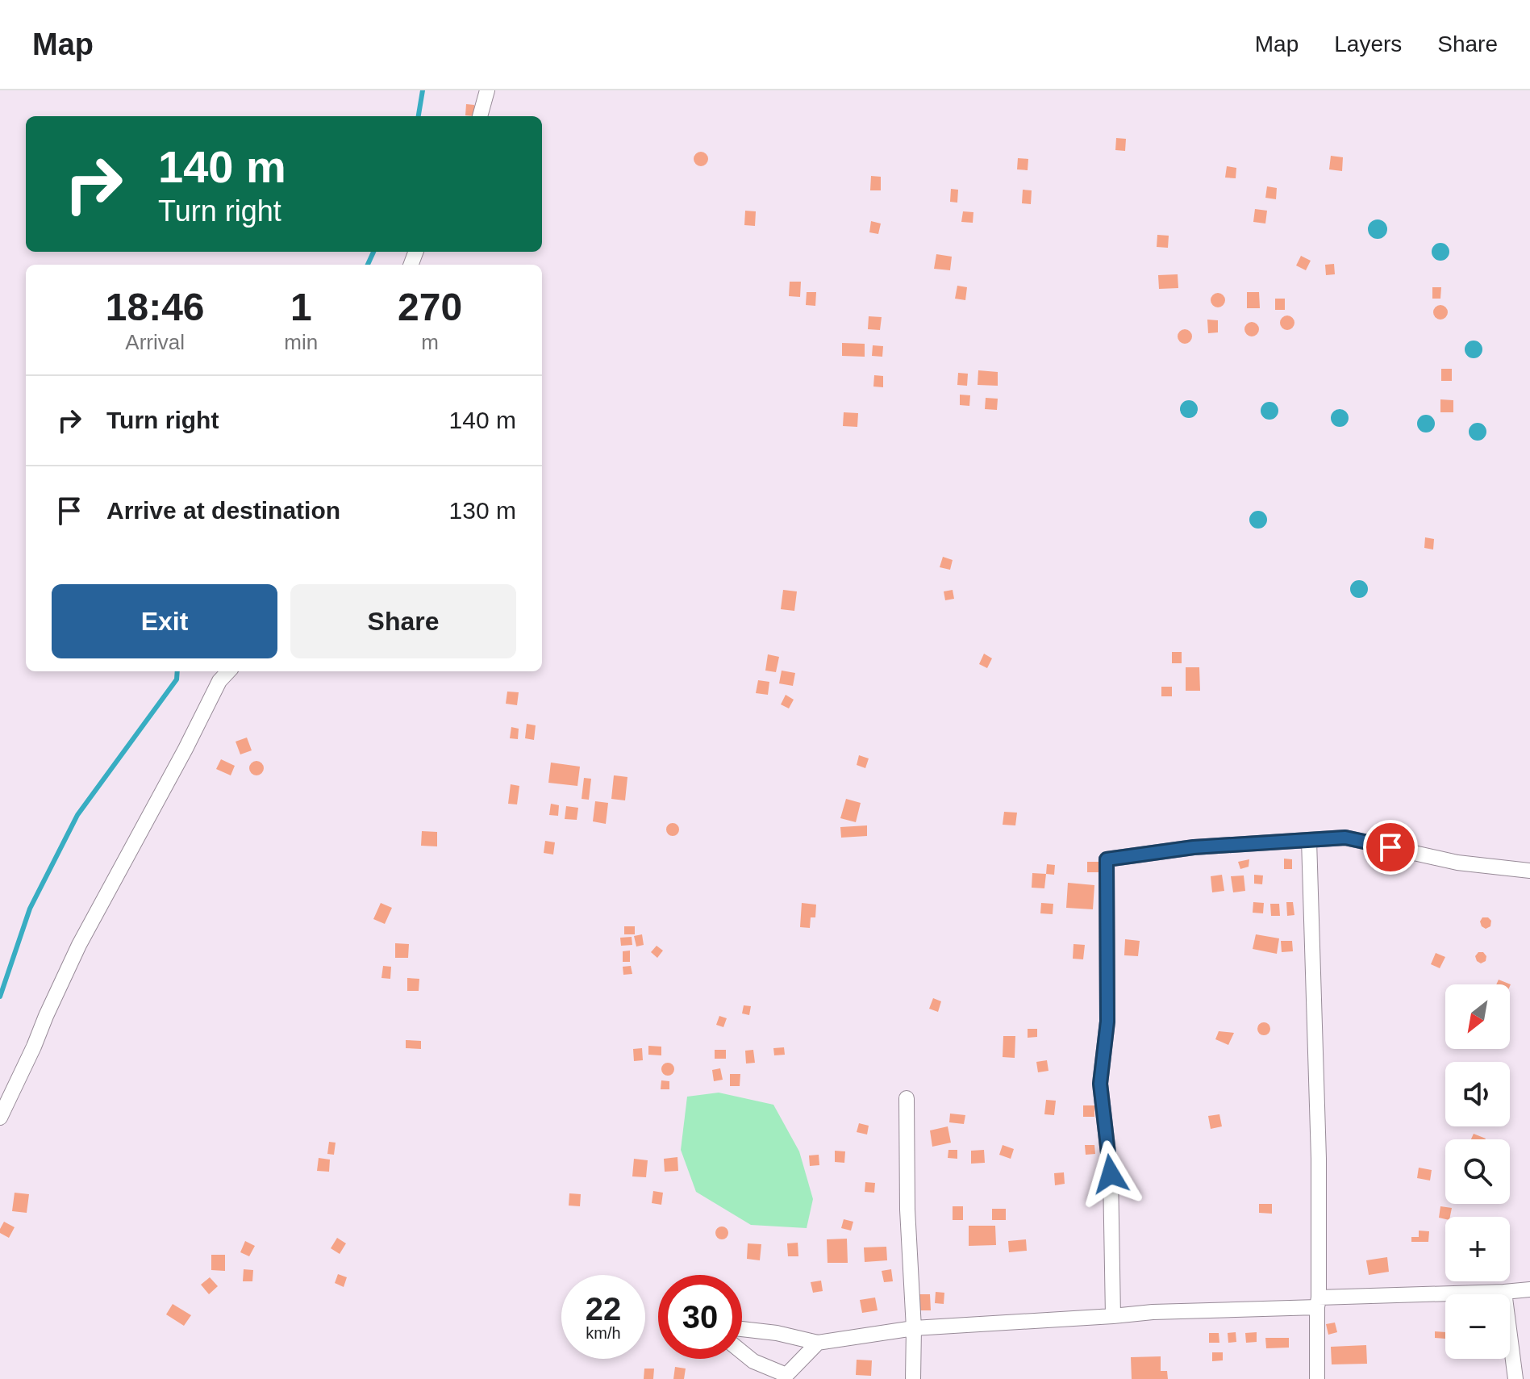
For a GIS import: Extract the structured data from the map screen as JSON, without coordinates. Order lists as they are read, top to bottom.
{
  "north": "bottom left",
  "page": {
    "header": "Map",
    "nav": ["Map", "Layers", "Share"],
    "turn": ["140 m", "Turn right"],
    "eta": [
      "18:46",
      "Arrival",
      "1",
      "min",
      "270",
      "m"
    ],
    "list": [
      {
        "name": "Turn right",
        "value": "140 m"
      },
      {
        "name": "Arrive at destination",
        "value": "130 m"
      }
    ],
    "buttons": ["Exit", "Share"],
    "map_buttons": ["+", "−"],
    "speed": "22 km/h",
    "limit": "30"
  }
}
